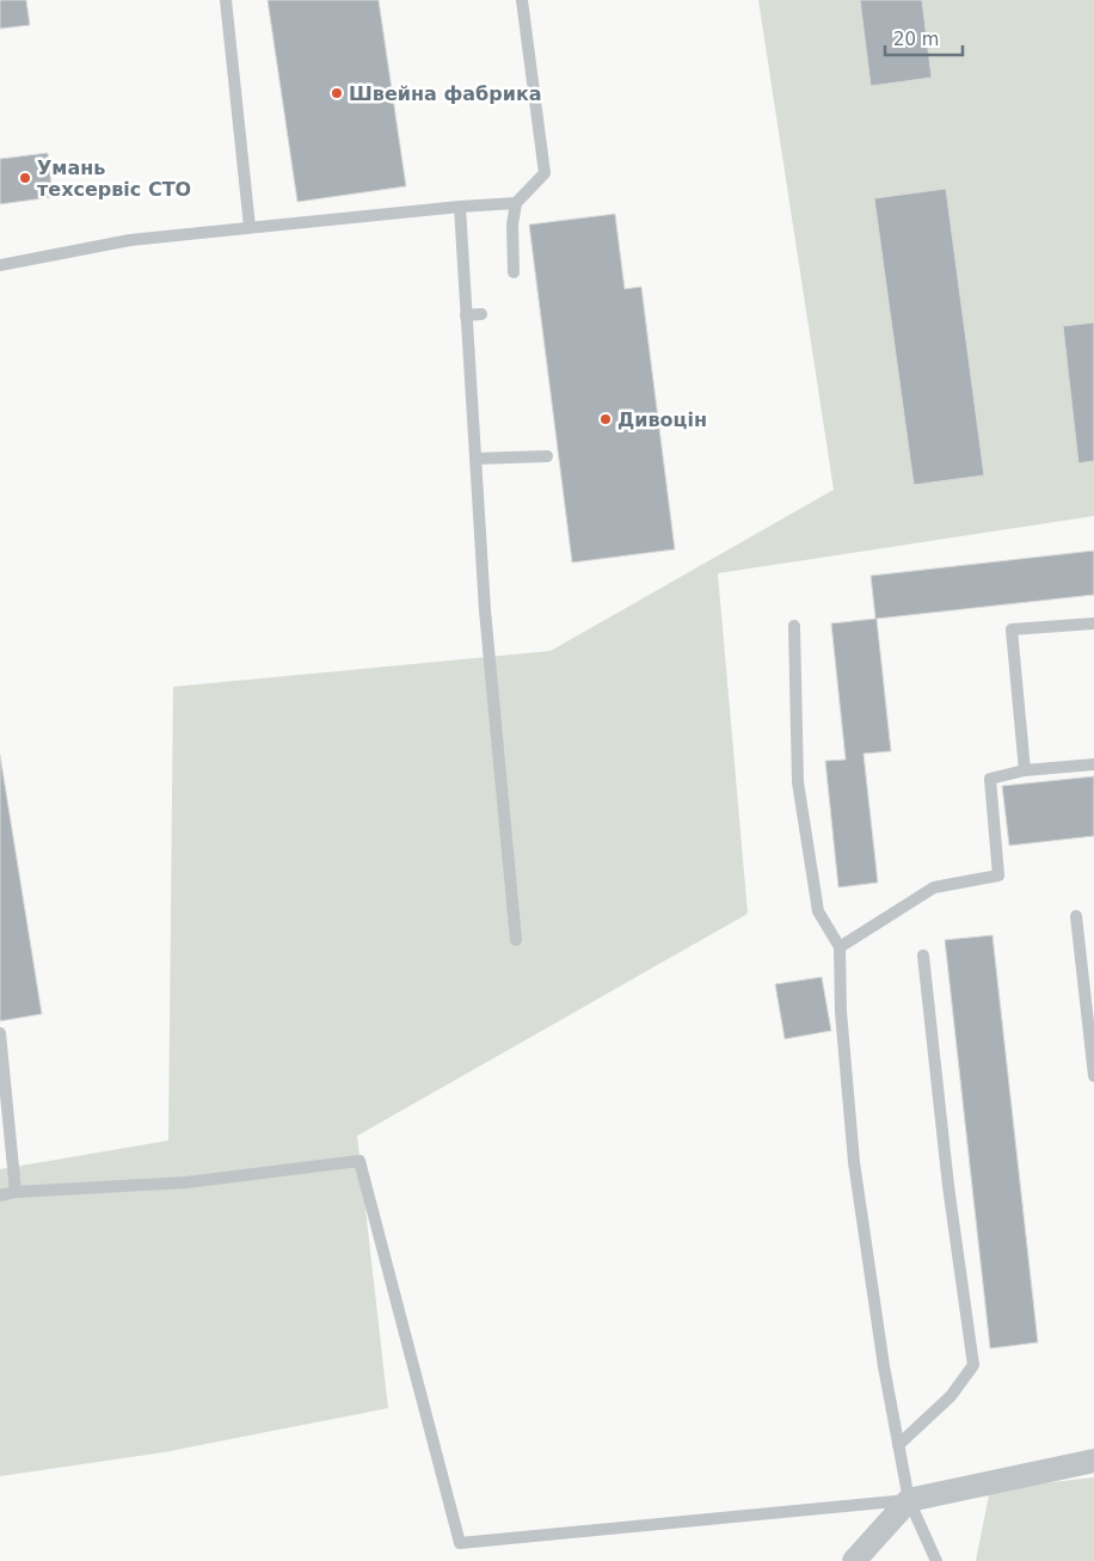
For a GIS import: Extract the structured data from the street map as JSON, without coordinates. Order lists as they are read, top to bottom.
{
  "places": ["Швейна фабрика", "Умань техсервіс СТО", "Дивоцін"],
  "scale_bar": "20 m"
}
